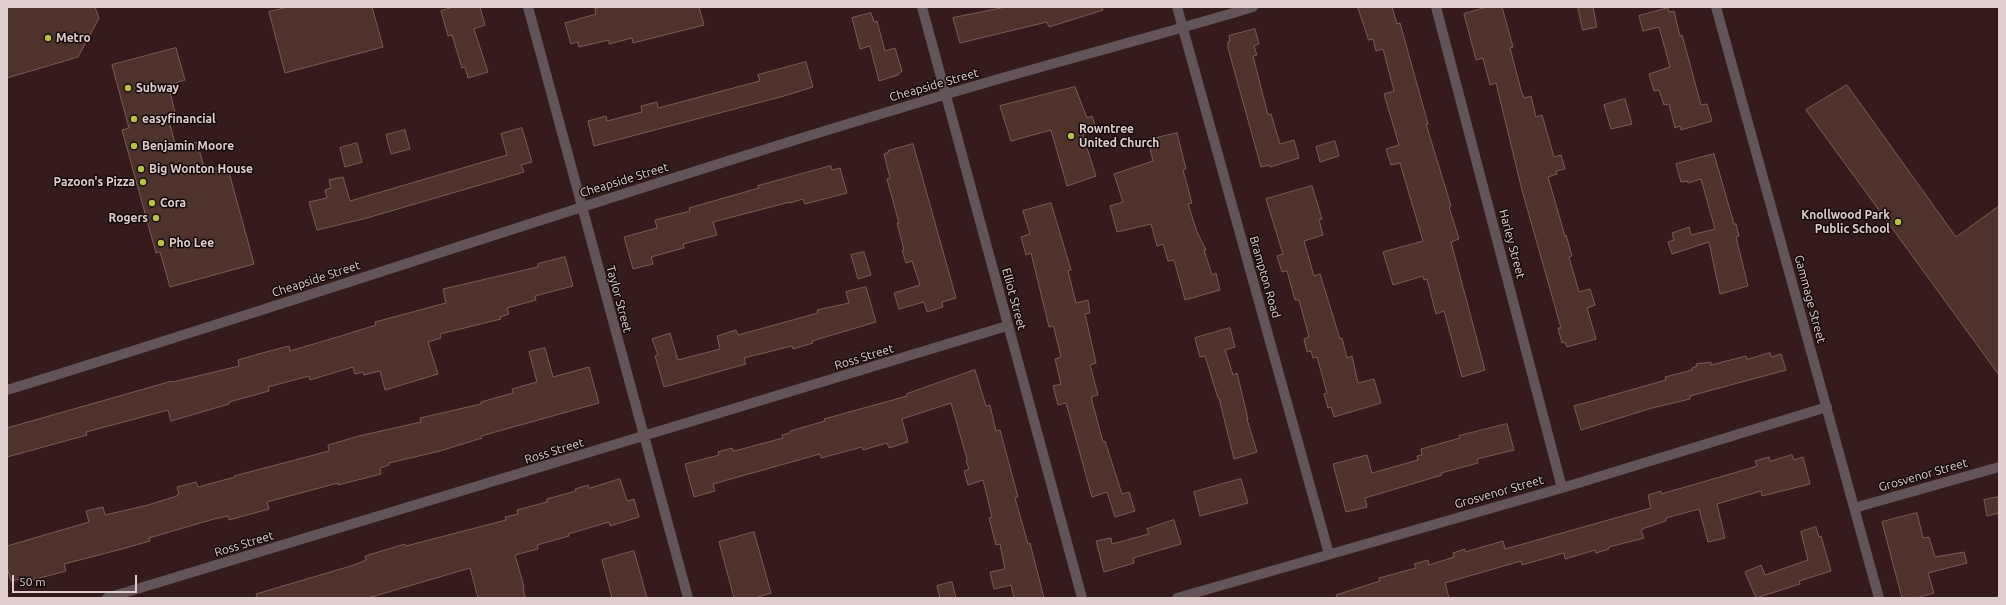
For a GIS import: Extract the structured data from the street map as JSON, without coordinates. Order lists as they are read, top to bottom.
{
  "streets": {
    "street": [
      "Cheapside Street",
      "Harley Street",
      "Brampton Road",
      "Taylor Street",
      "Elliot Street",
      "Gammage Street",
      "Ross Street",
      "Grosvenor Street"
    ]
  },
  "crossings": [
    ["Cheapside Street", "Brampton Road"],
    ["Cheapside Street", "Taylor Street"],
    ["Cheapside Street", "Elliot Street"],
    ["Harley Street", "Grosvenor Street"],
    ["Brampton Road", "Grosvenor Street"],
    ["Taylor Street", "Ross Street"],
    ["Elliot Street", "Ross Street"],
    ["Gammage Street", "Grosvenor Street"]
  ],
  "places": [
    "Metro",
    "Subway",
    "easyfinancial",
    "Rowntree United Church",
    "Benjamin Moore",
    "Big Wonton House",
    "Pazoon's Pizza",
    "Cora",
    "Rogers",
    "Knollwood Park Public School",
    "Pho Lee"
  ],
  "scale_bar": "50 m"
}
